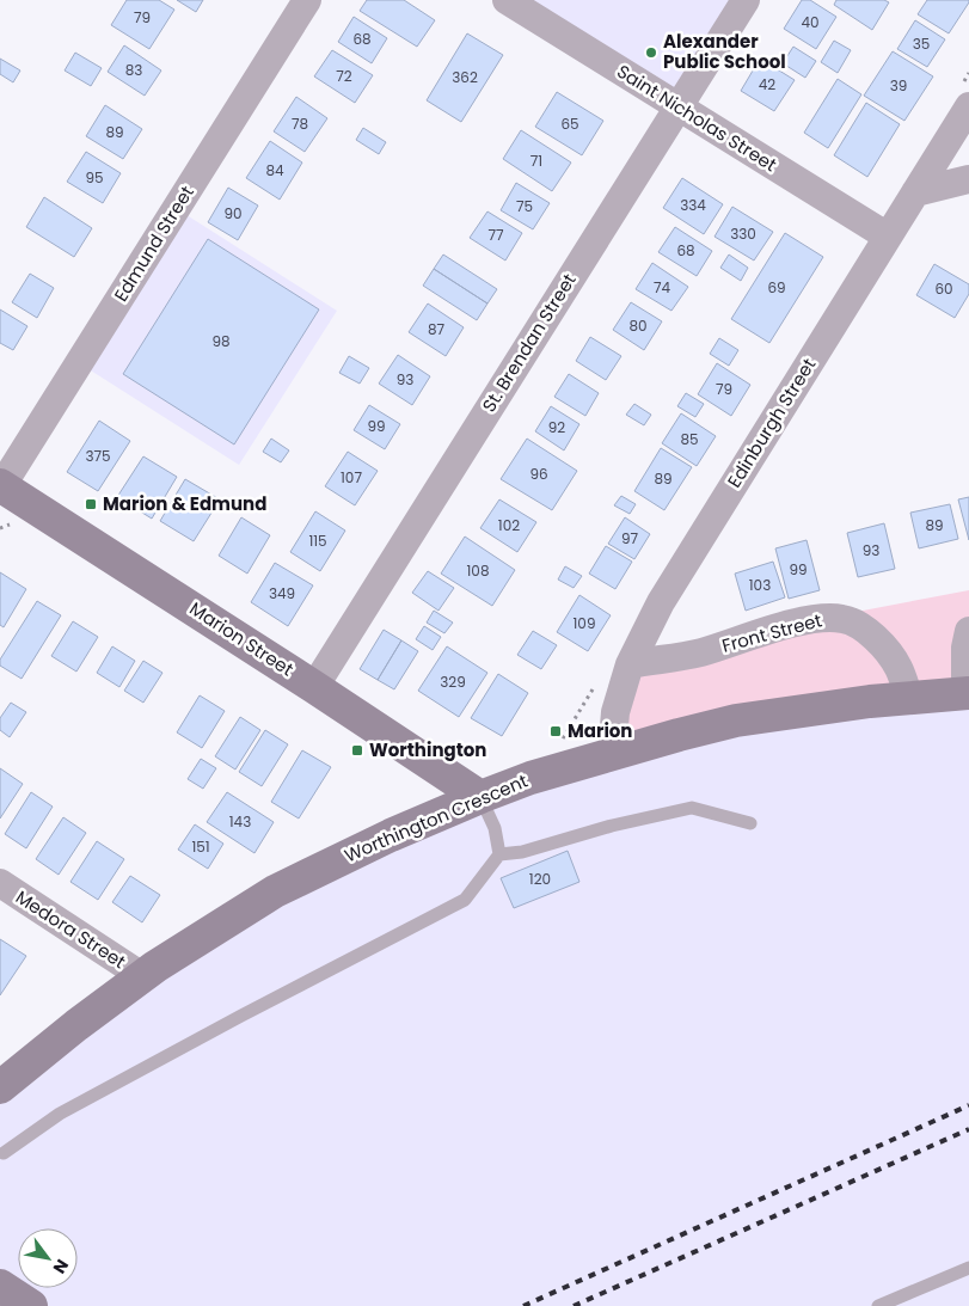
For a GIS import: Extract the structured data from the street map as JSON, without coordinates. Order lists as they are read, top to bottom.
{
  "streets": {
    "street": [
      "Saint Nicholas Street",
      "Edmund Street",
      "St. Brendan Street",
      "Edinburgh Street",
      "Front Street",
      "Marion Street",
      "Worthington Crescent",
      "Medora Street"
    ]
  },
  "crossings": [
    ["Saint Nicholas Street", "St. Brendan Street"],
    ["Saint Nicholas Street", "Edinburgh Street"],
    ["Edmund Street", "Marion Street"],
    ["St. Brendan Street", "Marion Street"],
    ["Edinburgh Street", "Front Street"],
    ["Edinburgh Street", "Worthington Crescent"],
    ["Front Street", "Worthington Crescent"],
    ["Marion Street", "Worthington Crescent"],
    ["Worthington Crescent", "Medora Street"]
  ],
  "places": {
    "other": ["Alexander Public School"],
    "transit": ["Marion & Edmund", "Marion", "Worthington"]
  },
  "house_numbers": [
    "79",
    "40",
    "68",
    "35",
    "83",
    "72",
    "362",
    "42",
    "39",
    "78",
    "65",
    "89",
    "71",
    "84",
    "95",
    "334",
    "75",
    "90",
    "330",
    "77",
    "68",
    "74",
    "69",
    "60",
    "80",
    "87",
    "98",
    "93",
    "79",
    "99",
    "92",
    "85",
    "375",
    "96",
    "107",
    "89",
    "102",
    "89",
    "97",
    "115",
    "93",
    "99",
    "108",
    "103",
    "349",
    "109",
    "329",
    "143",
    "151",
    "120"
  ],
  "north": "bottom right"
}
